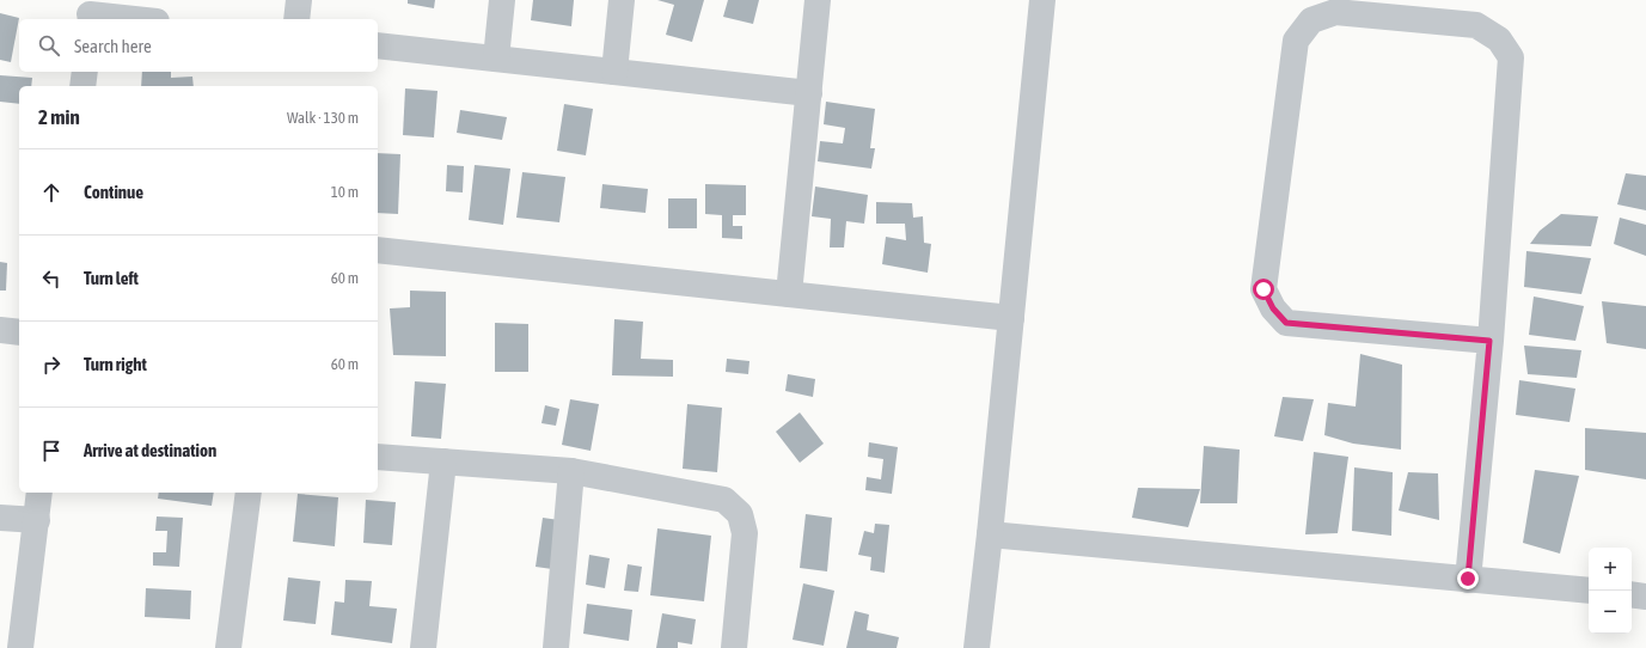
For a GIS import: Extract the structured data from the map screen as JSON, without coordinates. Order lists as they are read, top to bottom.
{
  "page": {
    "search": "Search here",
    "heading": ["2 min", "Walk · 130 m"],
    "list": [
      ["Continue", "10 m"],
      ["Turn left", "60 m"],
      ["Turn right", "60 m"],
      "Arrive at destination"
    ],
    "map_buttons": ["+", "−"]
  }
}
